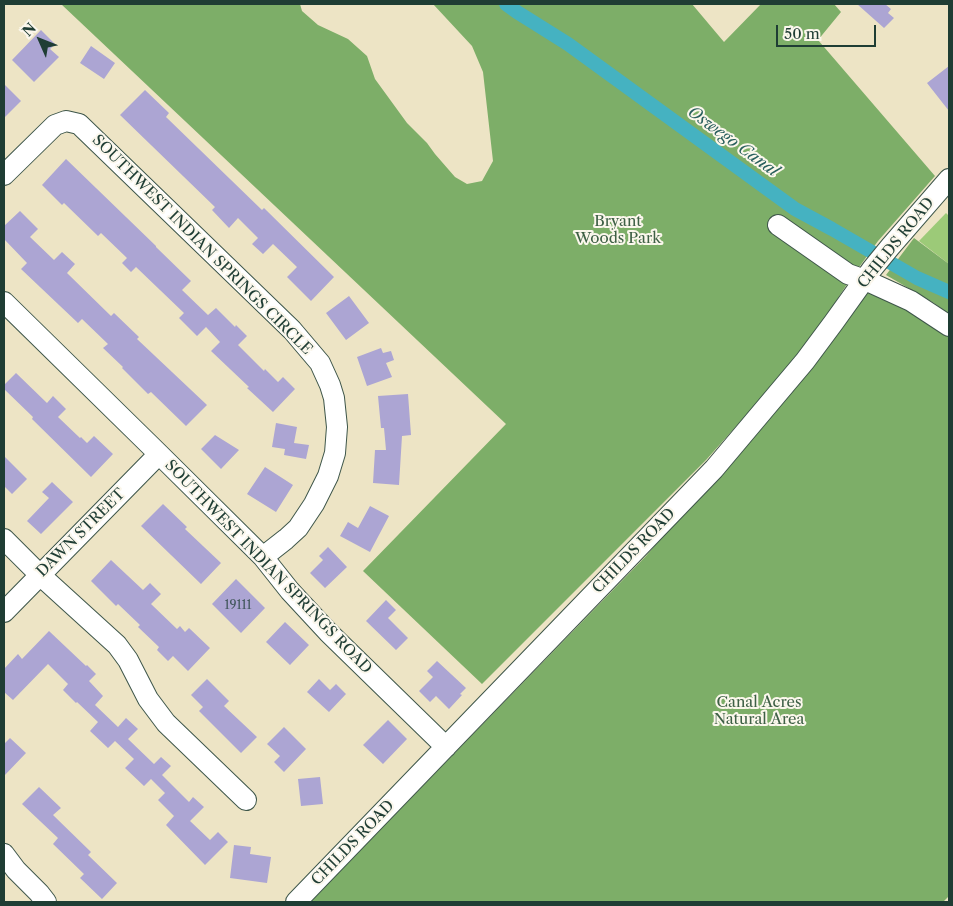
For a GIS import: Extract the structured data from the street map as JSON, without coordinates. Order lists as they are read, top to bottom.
{
  "streets": {
    "street": [
      "CHILDS ROAD",
      "SOUTHWEST INDIAN SPRINGS CIRCLE",
      "DAWN STREET",
      "SOUTHWEST INDIAN SPRINGS ROAD"
    ]
  },
  "crossings": [
    ["CHILDS ROAD", "SOUTHWEST INDIAN SPRINGS ROAD"],
    ["SOUTHWEST INDIAN SPRINGS CIRCLE", "SOUTHWEST INDIAN SPRINGS ROAD"],
    ["DAWN STREET", "SOUTHWEST INDIAN SPRINGS ROAD"]
  ],
  "water": ["Oswego Canal"],
  "parks": ["Bryant Woods Park", "Canal Acres Natural Area"],
  "house_numbers": ["19111"],
  "scale_bar": "50 m",
  "north": "top left"
}
